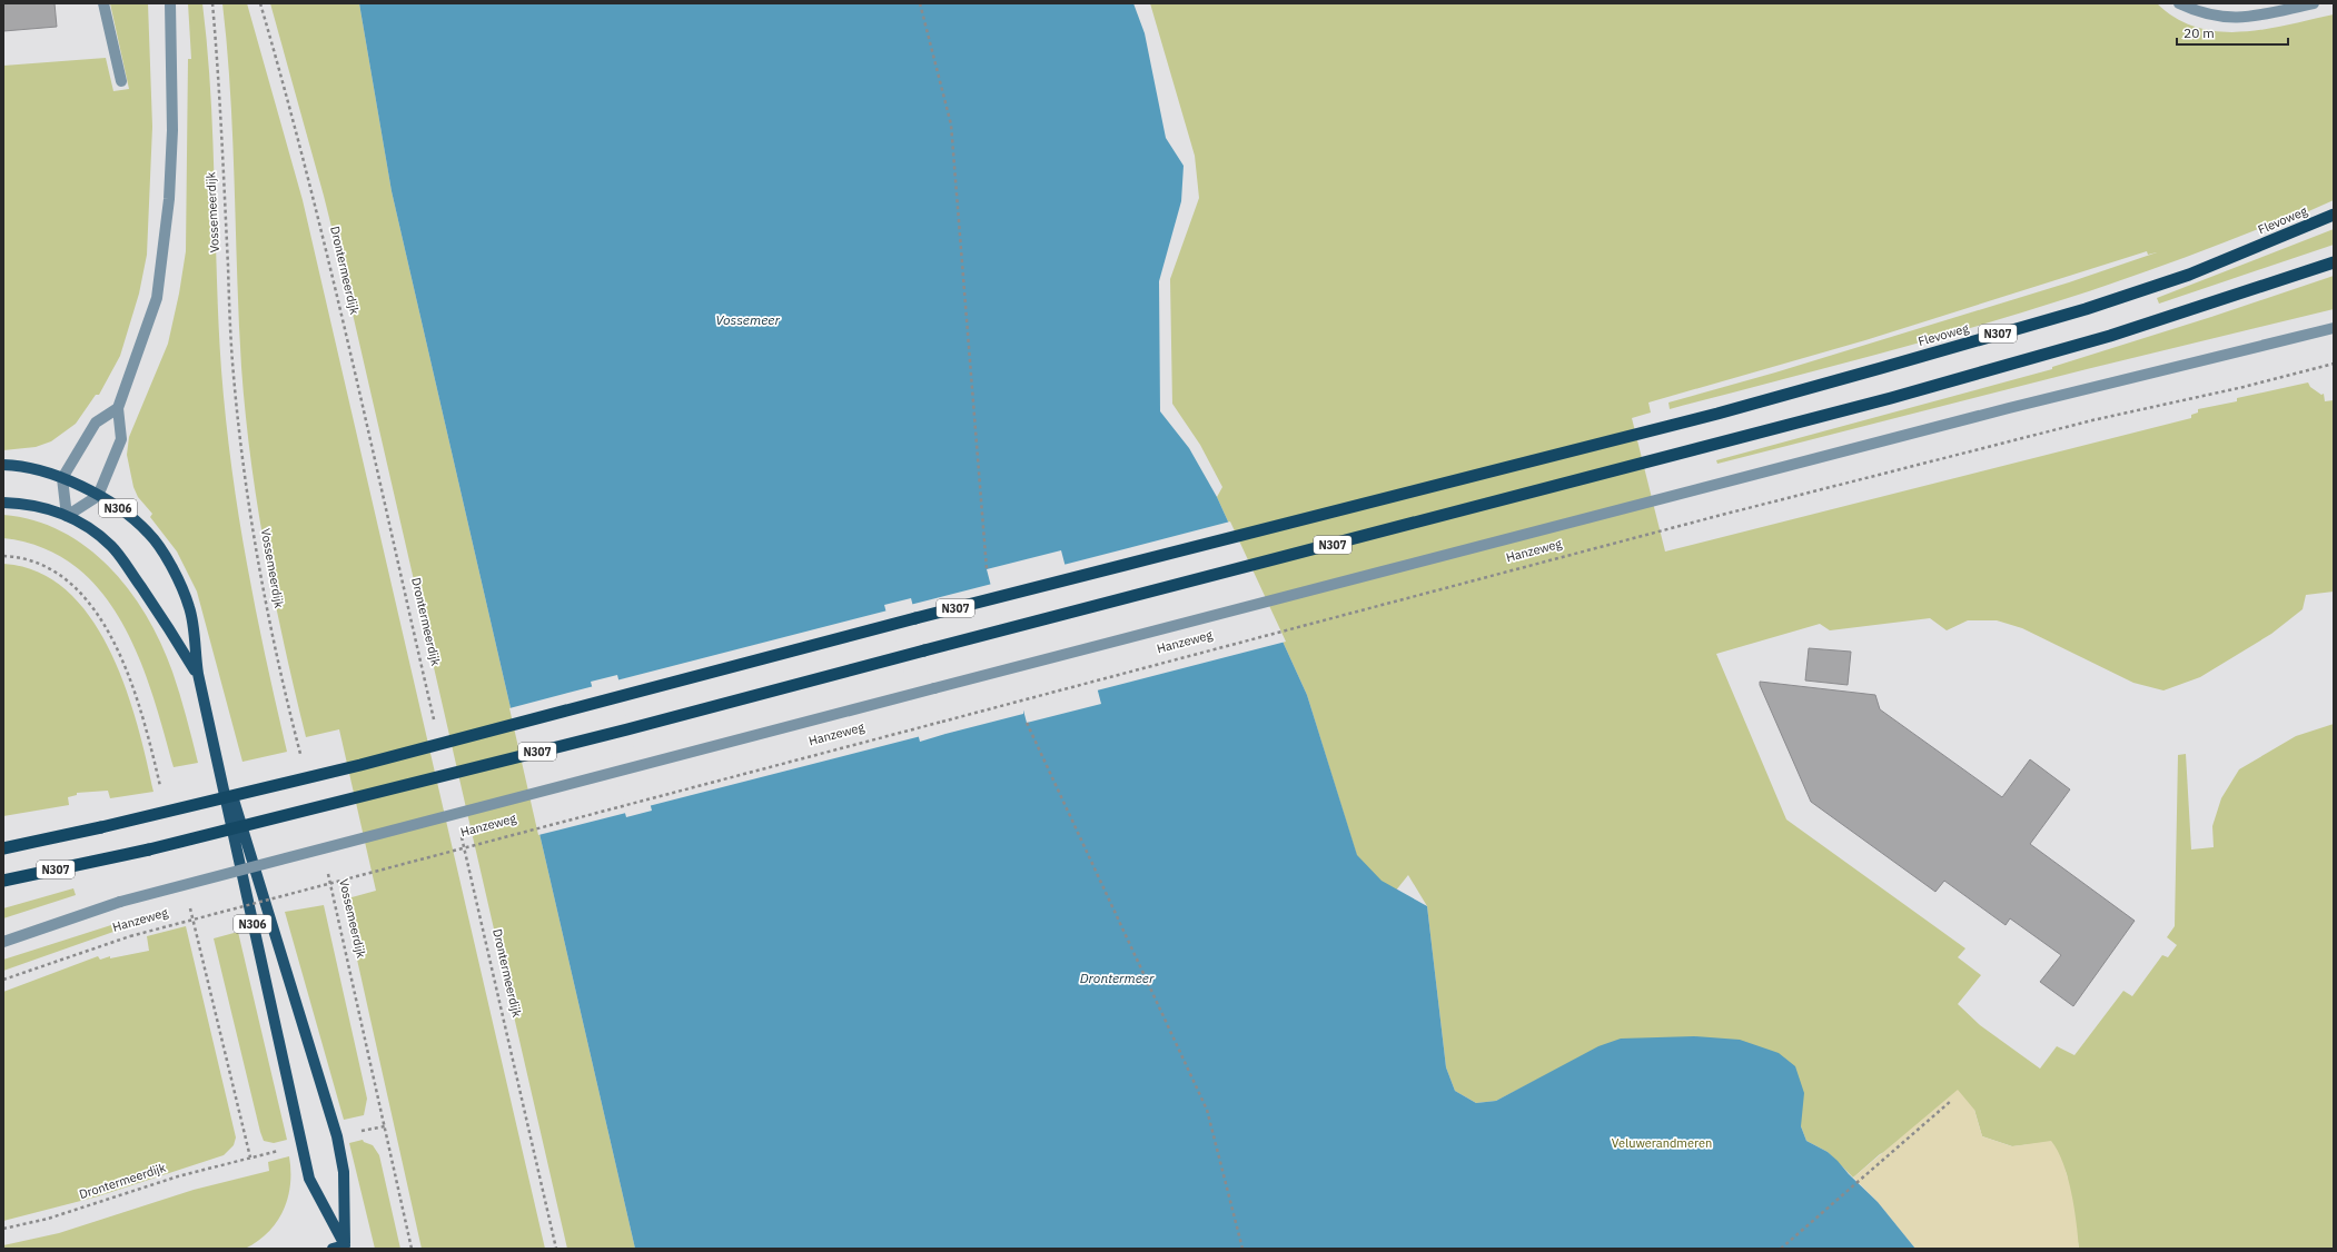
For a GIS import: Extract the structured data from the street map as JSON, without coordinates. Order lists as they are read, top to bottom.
{
  "streets": {
    "highway": ["Flevoweg", "N307"],
    "main road": ["N306"],
    "street": ["Hanzeweg"],
    "path": ["Vossemeerdijk", "Drontermeerdijk"]
  },
  "water": ["Vossemeer", "Drontermeer"],
  "parks": ["Veluwerandmeren"],
  "scale_bar": "20 m"
}
